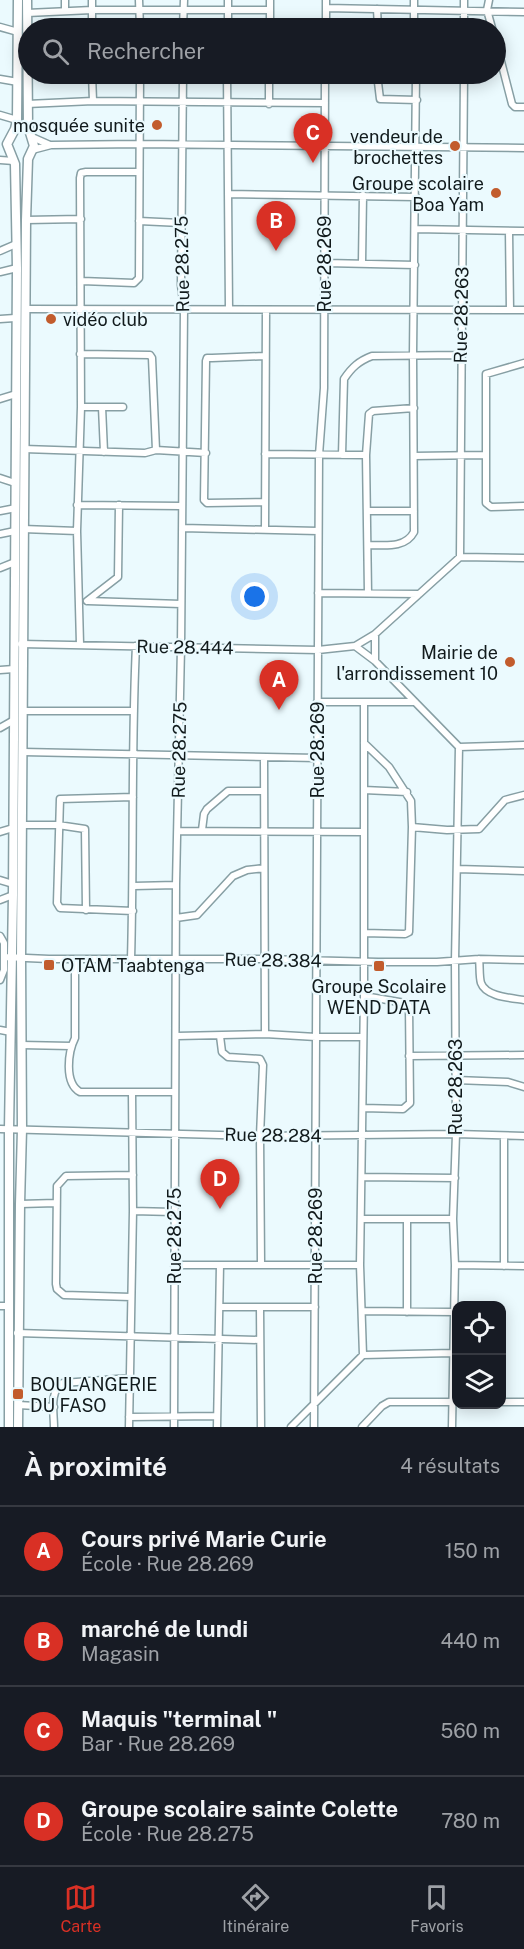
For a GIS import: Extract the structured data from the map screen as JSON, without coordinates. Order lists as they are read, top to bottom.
{
  "streets": {
    "street": [
      "Rue 28.275",
      "Rue 28.269",
      "Rue 28.263",
      "Rue 28.444",
      "Rue 28.384",
      "Rue 28.284"
    ]
  },
  "crossings": [
    ["Rue 28.275", "Rue 28.444"],
    ["Rue 28.275", "Rue 28.384"],
    ["Rue 28.275", "Rue 28.284"],
    ["Rue 28.269", "Rue 28.444"],
    ["Rue 28.269", "Rue 28.384"],
    ["Rue 28.269", "Rue 28.284"],
    ["Rue 28.263", "Rue 28.384"],
    ["Rue 28.263", "Rue 28.284"]
  ],
  "places": {
    "other": [
      "mosquée sunite",
      "vendeur de brochettes",
      "Groupe scolaire Boa Yam",
      "vidéo club",
      "Mairie de l'arrondissement 10"
    ],
    "transit": ["OTAM Taabtenga", "Groupe Scolaire WEND DATA", "BOULANGERIE DU FASO"]
  },
  "page": {
    "search": "Rechercher",
    "pins": [
      "C",
      "B",
      "A",
      "D"
    ],
    "heading": ["À proximité", "4 résultats"],
    "list": [
      {
        "mark": "A",
        "name": "Cours privé Marie Curie",
        "note": "École · Rue 28.269",
        "value": "150 m"
      },
      {
        "mark": "B",
        "name": "marché de lundi",
        "note": "Magasin",
        "value": "440 m"
      },
      {
        "mark": "C",
        "name": "Maquis \"terminal \"",
        "note": "Bar · Rue 28.269",
        "value": "560 m"
      },
      {
        "mark": "D",
        "name": "Groupe scolaire sainte Colette",
        "note": "École · Rue 28.275",
        "value": "780 m"
      }
    ],
    "nav": ["Carte", "Itinéraire", "Favoris"]
  }
}
